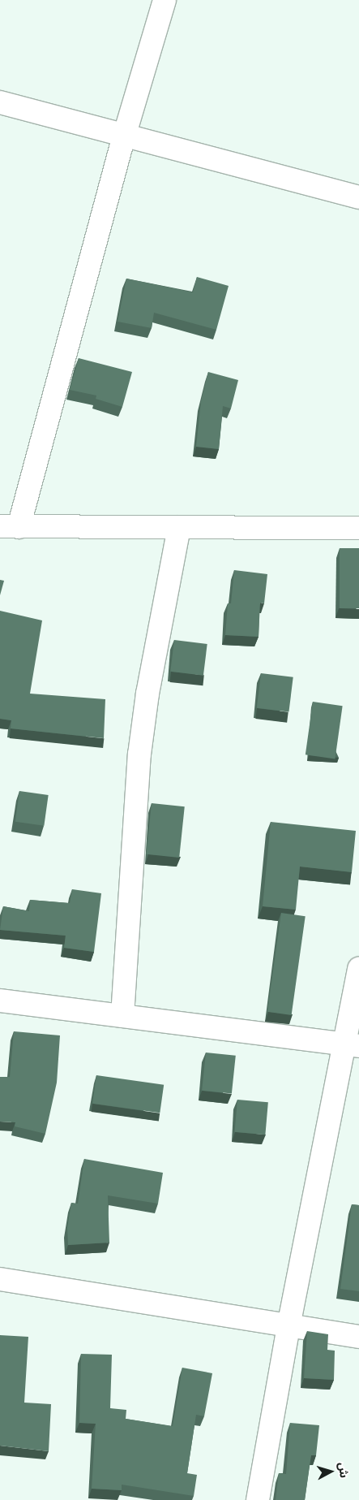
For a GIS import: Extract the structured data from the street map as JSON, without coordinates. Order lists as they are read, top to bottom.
{
  "north": "right"
}
